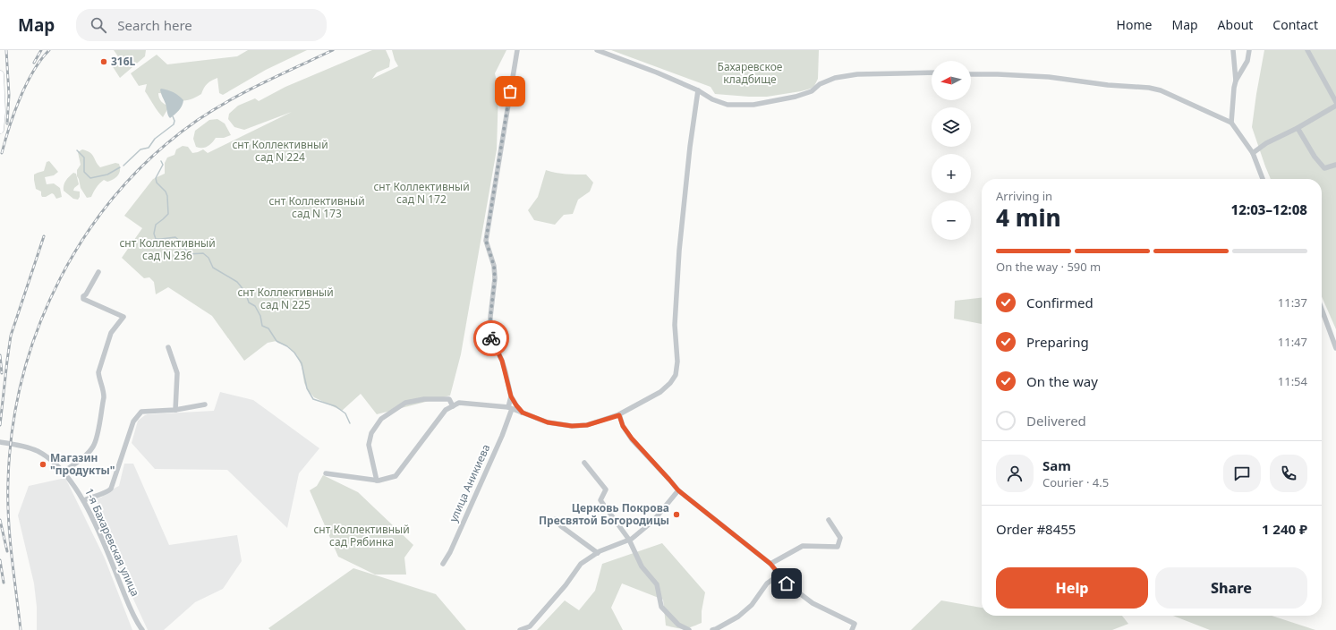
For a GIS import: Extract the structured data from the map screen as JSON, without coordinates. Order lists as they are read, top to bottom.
{
  "streets": {
    "street": ["улица Аникиева", "1-я Бахаревская улица"]
  },
  "parks": [
    "Бахаревское кладбище",
    "снт Коллективный сад N 224",
    "снт Коллективный сад N 172",
    "снт Коллективный сад N 173",
    "снт Коллективный сад N 236",
    "снт Коллективный сад N 225",
    "снт Коллективный сад Рябинка"
  ],
  "places": ["316L", "Магазин \"продукты\"", "Церковь Покрова Пресвятой Богородицы"],
  "north": "left",
  "page": {
    "header": "Map",
    "search": "Search here",
    "nav": [
      "Home",
      "Map",
      "About",
      "Contact"
    ],
    "map_buttons": ["+", "−"],
    "heading": ["4 min", "Arriving in", "12:03–12:08"],
    "panel": [
      "Sam",
      "Courier · 4.5",
      "Order #8455",
      "1 240 ₽"
    ],
    "bar": "On the way · 590 m",
    "list": [
      ["Confirmed", "11:37"],
      ["Preparing", "11:47"],
      ["On the way", "11:54"],
      "Delivered"
    ],
    "buttons": ["Help", "Share"]
  }
}
